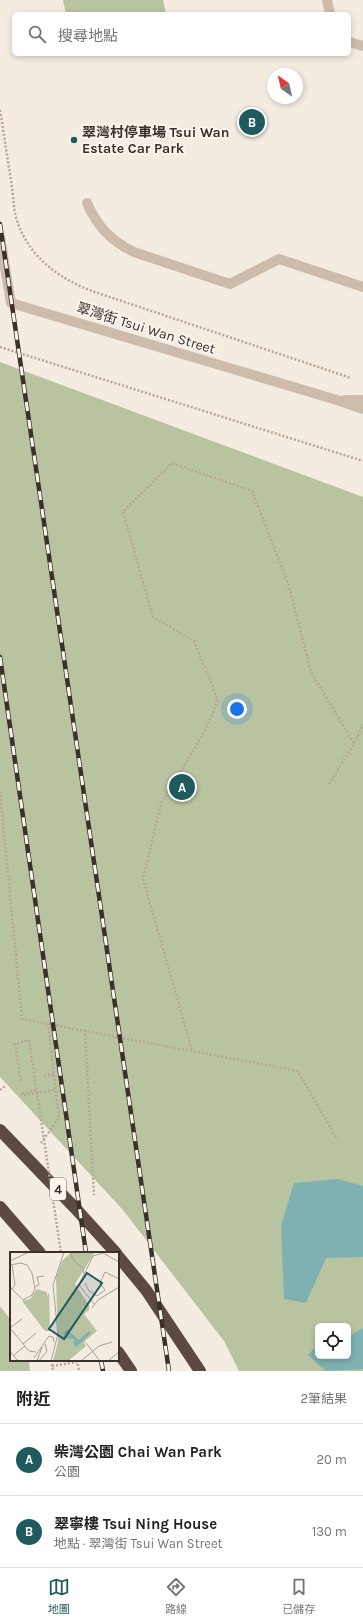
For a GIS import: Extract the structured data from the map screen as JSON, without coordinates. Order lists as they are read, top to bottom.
{
  "streets": {
    "highway": ["4"],
    "street": ["翠灣街 Tsui Wan Street"]
  },
  "places": ["翠灣村停車場 Tsui Wan Estate Car Park"],
  "north": "top left",
  "page": {
    "search": "搜尋地點",
    "pins": ["B", "A"],
    "heading": ["附近", "2筆結果"],
    "list": [
      {
        "mark": "A",
        "name": "柴灣公園 Chai Wan Park",
        "note": "公園",
        "value": "20 m"
      },
      {
        "mark": "B",
        "name": "翠寧樓 Tsui Ning House",
        "note": "地點 · 翠灣街 Tsui Wan Street",
        "value": "130 m"
      }
    ],
    "nav": ["地圖", "路線", "已儲存"]
  }
}
